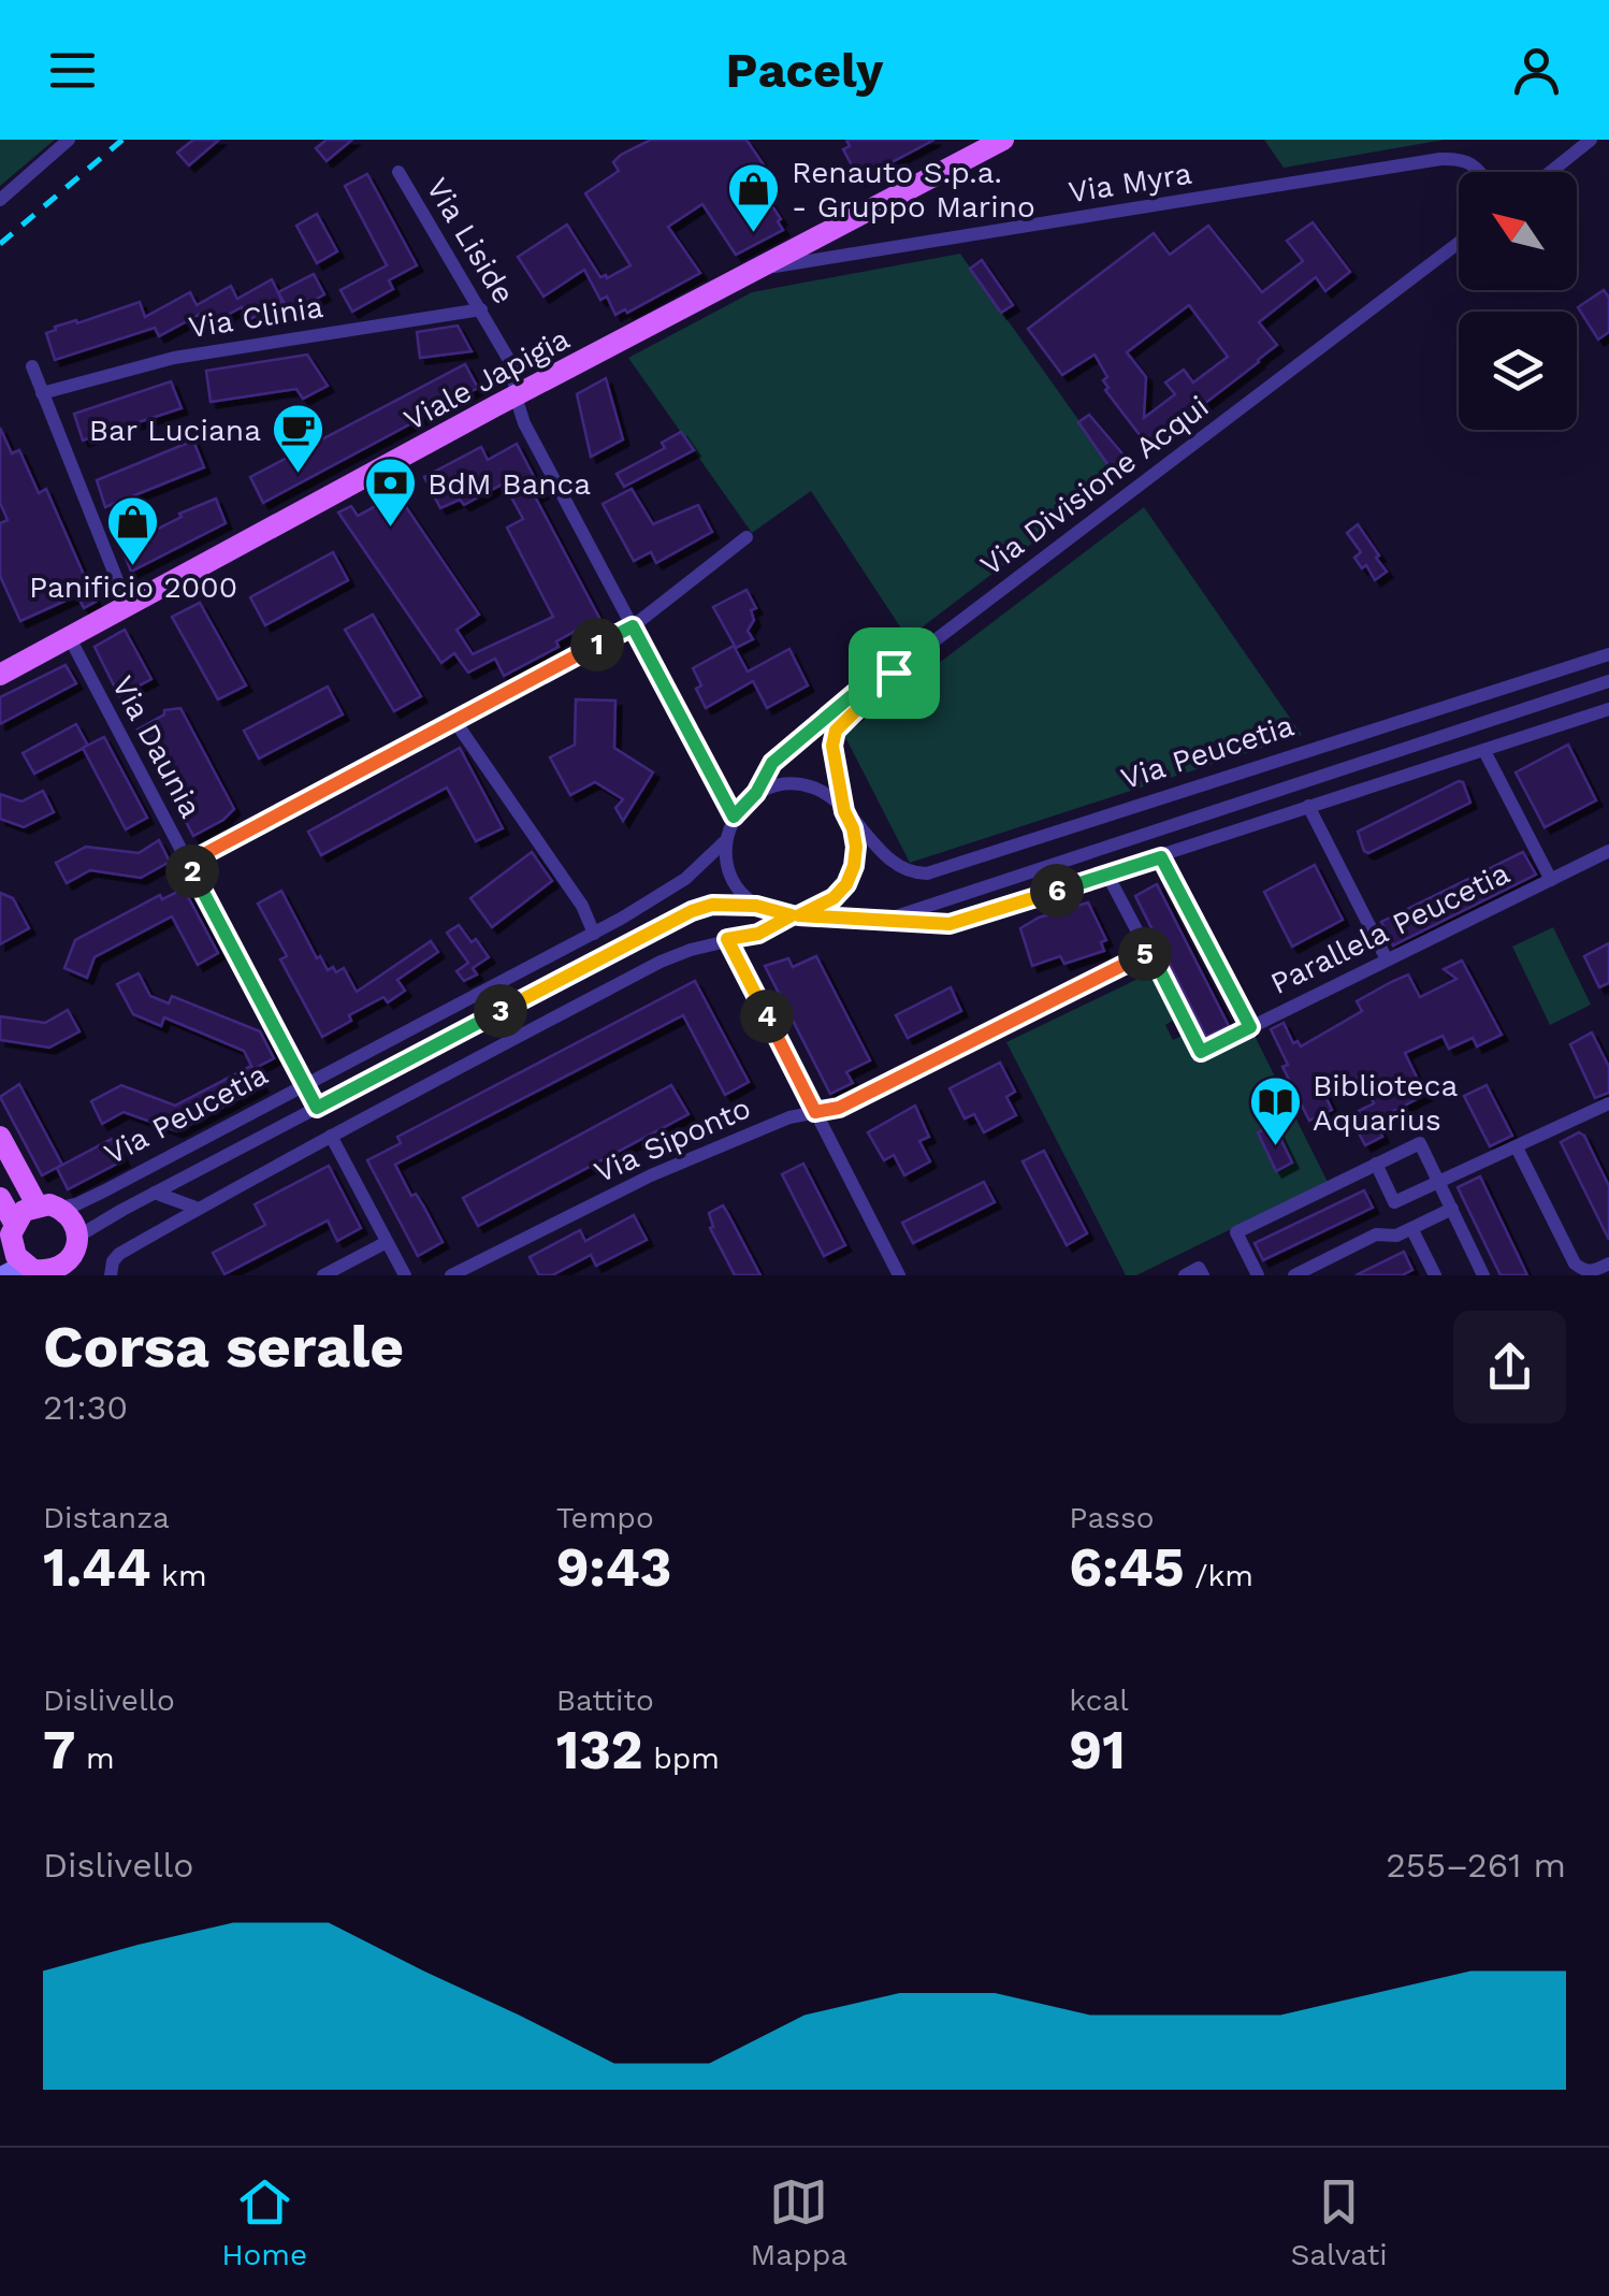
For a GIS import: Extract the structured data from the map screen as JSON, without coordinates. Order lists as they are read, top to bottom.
{
  "streets": {
    "main road": ["Viale Japigia"],
    "street": [
      "Via Myra",
      "Via Liside",
      "Via Clinia",
      "Via Divisione Acqui",
      "Via Daunia",
      "Via Peucetia",
      "Parallela Peucetia",
      "Via Siponto"
    ]
  },
  "crossings": [
    ["Via Myra", "Viale Japigia"],
    ["Via Liside", "Via Clinia"],
    ["Via Liside", "Viale Japigia"],
    ["Via Liside", "Via Divisione Acqui"],
    ["Via Liside", "Via Peucetia"],
    ["Viale Japigia", "Via Daunia"],
    ["Via Divisione Acqui", "Via Peucetia"],
    ["Via Daunia", "Via Peucetia"],
    ["Via Peucetia", "Parallela Peucetia"],
    ["Parallela Peucetia", "Via Siponto"]
  ],
  "places": {
    "shop": ["Renauto S.p.a. - Gruppo Marino", "Panificio 2000"],
    "cafe": ["Bar Luciana"],
    "bank": ["BdM Banca"],
    "library": ["Biblioteca Aquarius"]
  },
  "north": "top left",
  "page": {
    "header": "Pacely",
    "pins": [
      "1",
      "2",
      "6",
      "5",
      "3",
      "4"
    ],
    "heading": ["Corsa serale", "21:30"],
    "stats": [
      ["Distanza", "1.44 km"],
      ["Tempo", "9:43"],
      ["Passo", "6:45 /km"],
      ["Dislivello", "7 m"],
      ["Battito", "132 bpm"],
      ["kcal", "91"]
    ],
    "chart": ["Dislivello", "255–261 m"],
    "tabs": ["Home", "Mappa", "Salvati"]
  }
}
